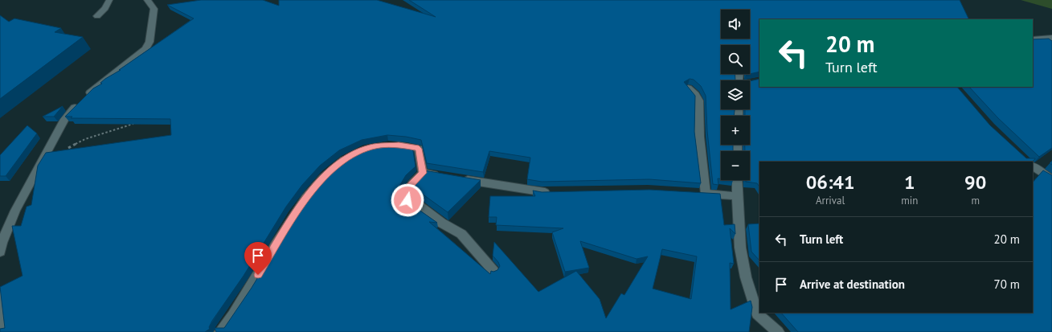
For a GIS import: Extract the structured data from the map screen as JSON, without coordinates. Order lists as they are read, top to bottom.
{
  "page": {
    "map_buttons": ["+", "−"],
    "turn": ["20 m", "Turn left"],
    "eta": [
      "06:41",
      "Arrival",
      "1",
      "min",
      "90",
      "m"
    ],
    "list": [
      {
        "name": "Turn left",
        "value": "20 m"
      },
      {
        "name": "Arrive at destination",
        "value": "70 m"
      }
    ]
  }
}
